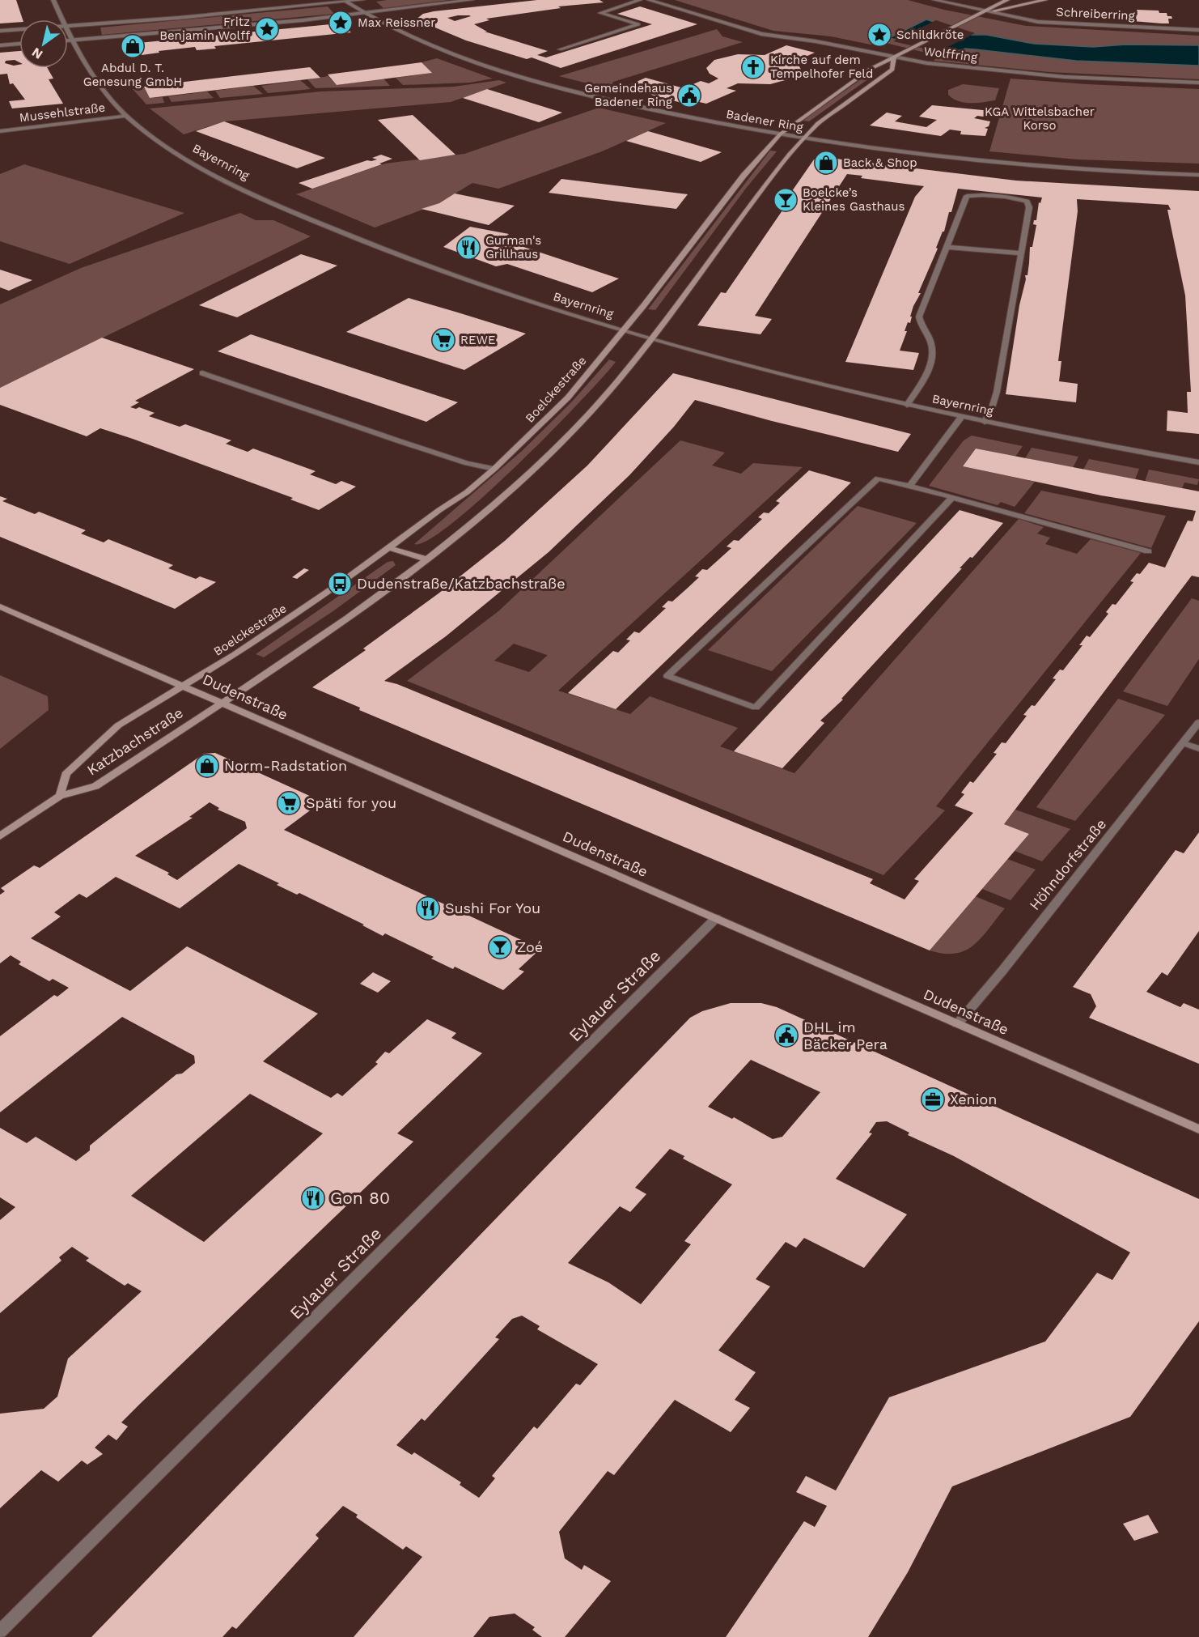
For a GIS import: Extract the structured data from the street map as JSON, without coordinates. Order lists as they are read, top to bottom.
{
  "streets": {
    "main road": ["Boelckestraße", "Dudenstraße", "Katzbachstraße"],
    "street": [
      "Schreiberring",
      "Wolffring",
      "Mussehlstraße",
      "Badener Ring",
      "Bayernring",
      "Höhndorfstraße",
      "Eylauer Straße"
    ]
  },
  "crossings": [
    ["Schreiberring", "Boelckestraße"],
    ["Wolffring", "Boelckestraße"],
    ["Mussehlstraße", "Bayernring"],
    ["Badener Ring", "Boelckestraße"],
    ["Bayernring", "Boelckestraße"],
    ["Boelckestraße", "Dudenstraße"],
    ["Boelckestraße", "Katzbachstraße"],
    ["Dudenstraße", "Katzbachstraße"],
    ["Dudenstraße", "Höhndorfstraße"],
    ["Dudenstraße", "Eylauer Straße"]
  ],
  "parks": ["KGA Wittelsbacher Korso"],
  "places": {
    "place": ["Max Reissner", "Fritz Benjamin Wolff", "Schildkröte"],
    "shop": ["Abdul D. T. Genesung GmbH", "Back & Shop", "Norm-Radstation"],
    "church": ["Kirche auf dem Tempelhofer Feld"],
    "public building": ["Gemeindehaus Badener Ring", "DHL im Bäcker Pera"],
    "bar": ["Boelcke’s Kleines Gasthaus", "Zoé"],
    "restaurant": ["Gurman's Grillhaus", "Sushi For You", "Gon 80"],
    "supermarket": ["REWE", "Späti for you"],
    "bus stop": ["Dudenstraße/Katzbachstraße"],
    "office": ["Xenion"]
  },
  "north": "bottom left"
}
